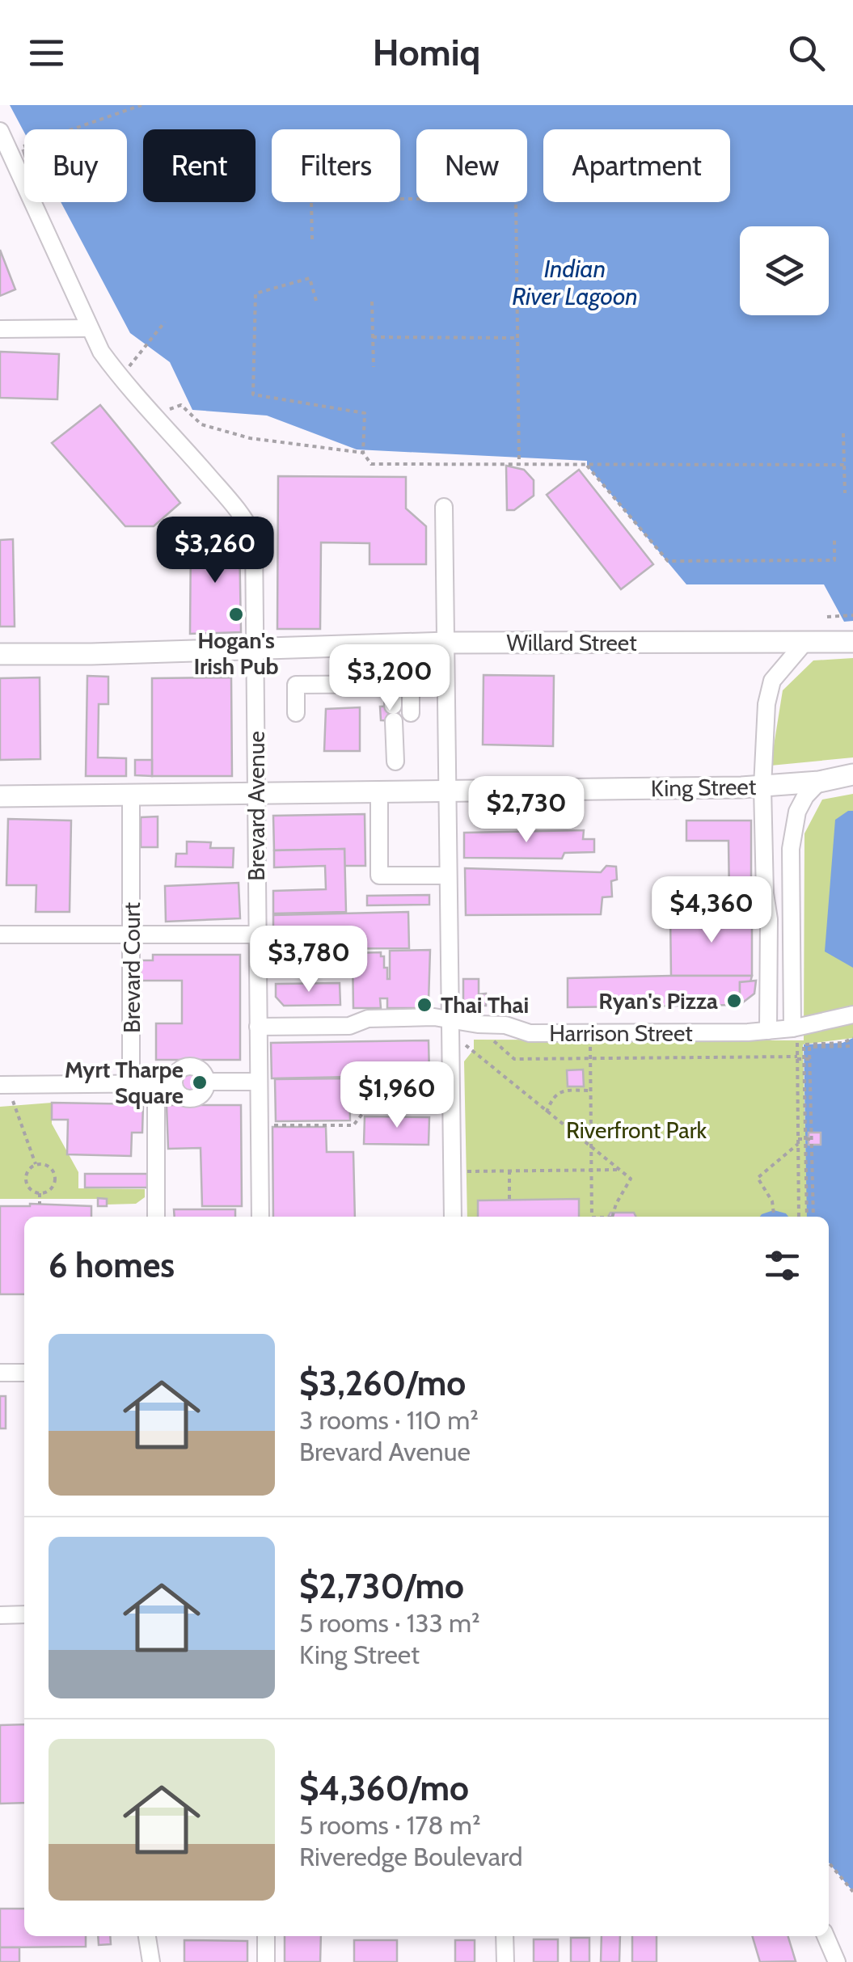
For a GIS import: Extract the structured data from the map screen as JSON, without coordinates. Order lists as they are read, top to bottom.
{
  "streets": {
    "main road": ["Willard Street", "King Street"],
    "street": ["Brevard Avenue", "Brevard Court", "Harrison Street"]
  },
  "crossings": [
    ["Willard Street", "Brevard Avenue"],
    ["King Street", "Brevard Avenue"],
    ["King Street", "Brevard Court"],
    ["Brevard Avenue", "Harrison Street"]
  ],
  "water": ["Indian River Lagoon"],
  "parks": ["Riverfront Park"],
  "places": [
    "Hogan's Irish Pub",
    "Ryan's Pizza",
    "Thai Thai",
    "Myrt Tharpe Square"
  ],
  "page": {
    "header": "Homiq",
    "chip": [
      "Buy",
      "Rent",
      "Filters",
      "New",
      "Apartment"
    ],
    "price": [
      "$3,260",
      "$3,200",
      "$2,730",
      "$4,360",
      "$3,780",
      "$1,960"
    ],
    "heading": "6 homes",
    "list": [
      {
        "name": "$3,260/mo",
        "note": "3 rooms · 110 m² · Brevard Avenue"
      },
      {
        "name": "$2,730/mo",
        "note": "5 rooms · 133 m² · King Street"
      },
      {
        "name": "$4,360/mo",
        "note": "5 rooms · 178 m² · Riveredge Boulevard"
      }
    ]
  }
}
